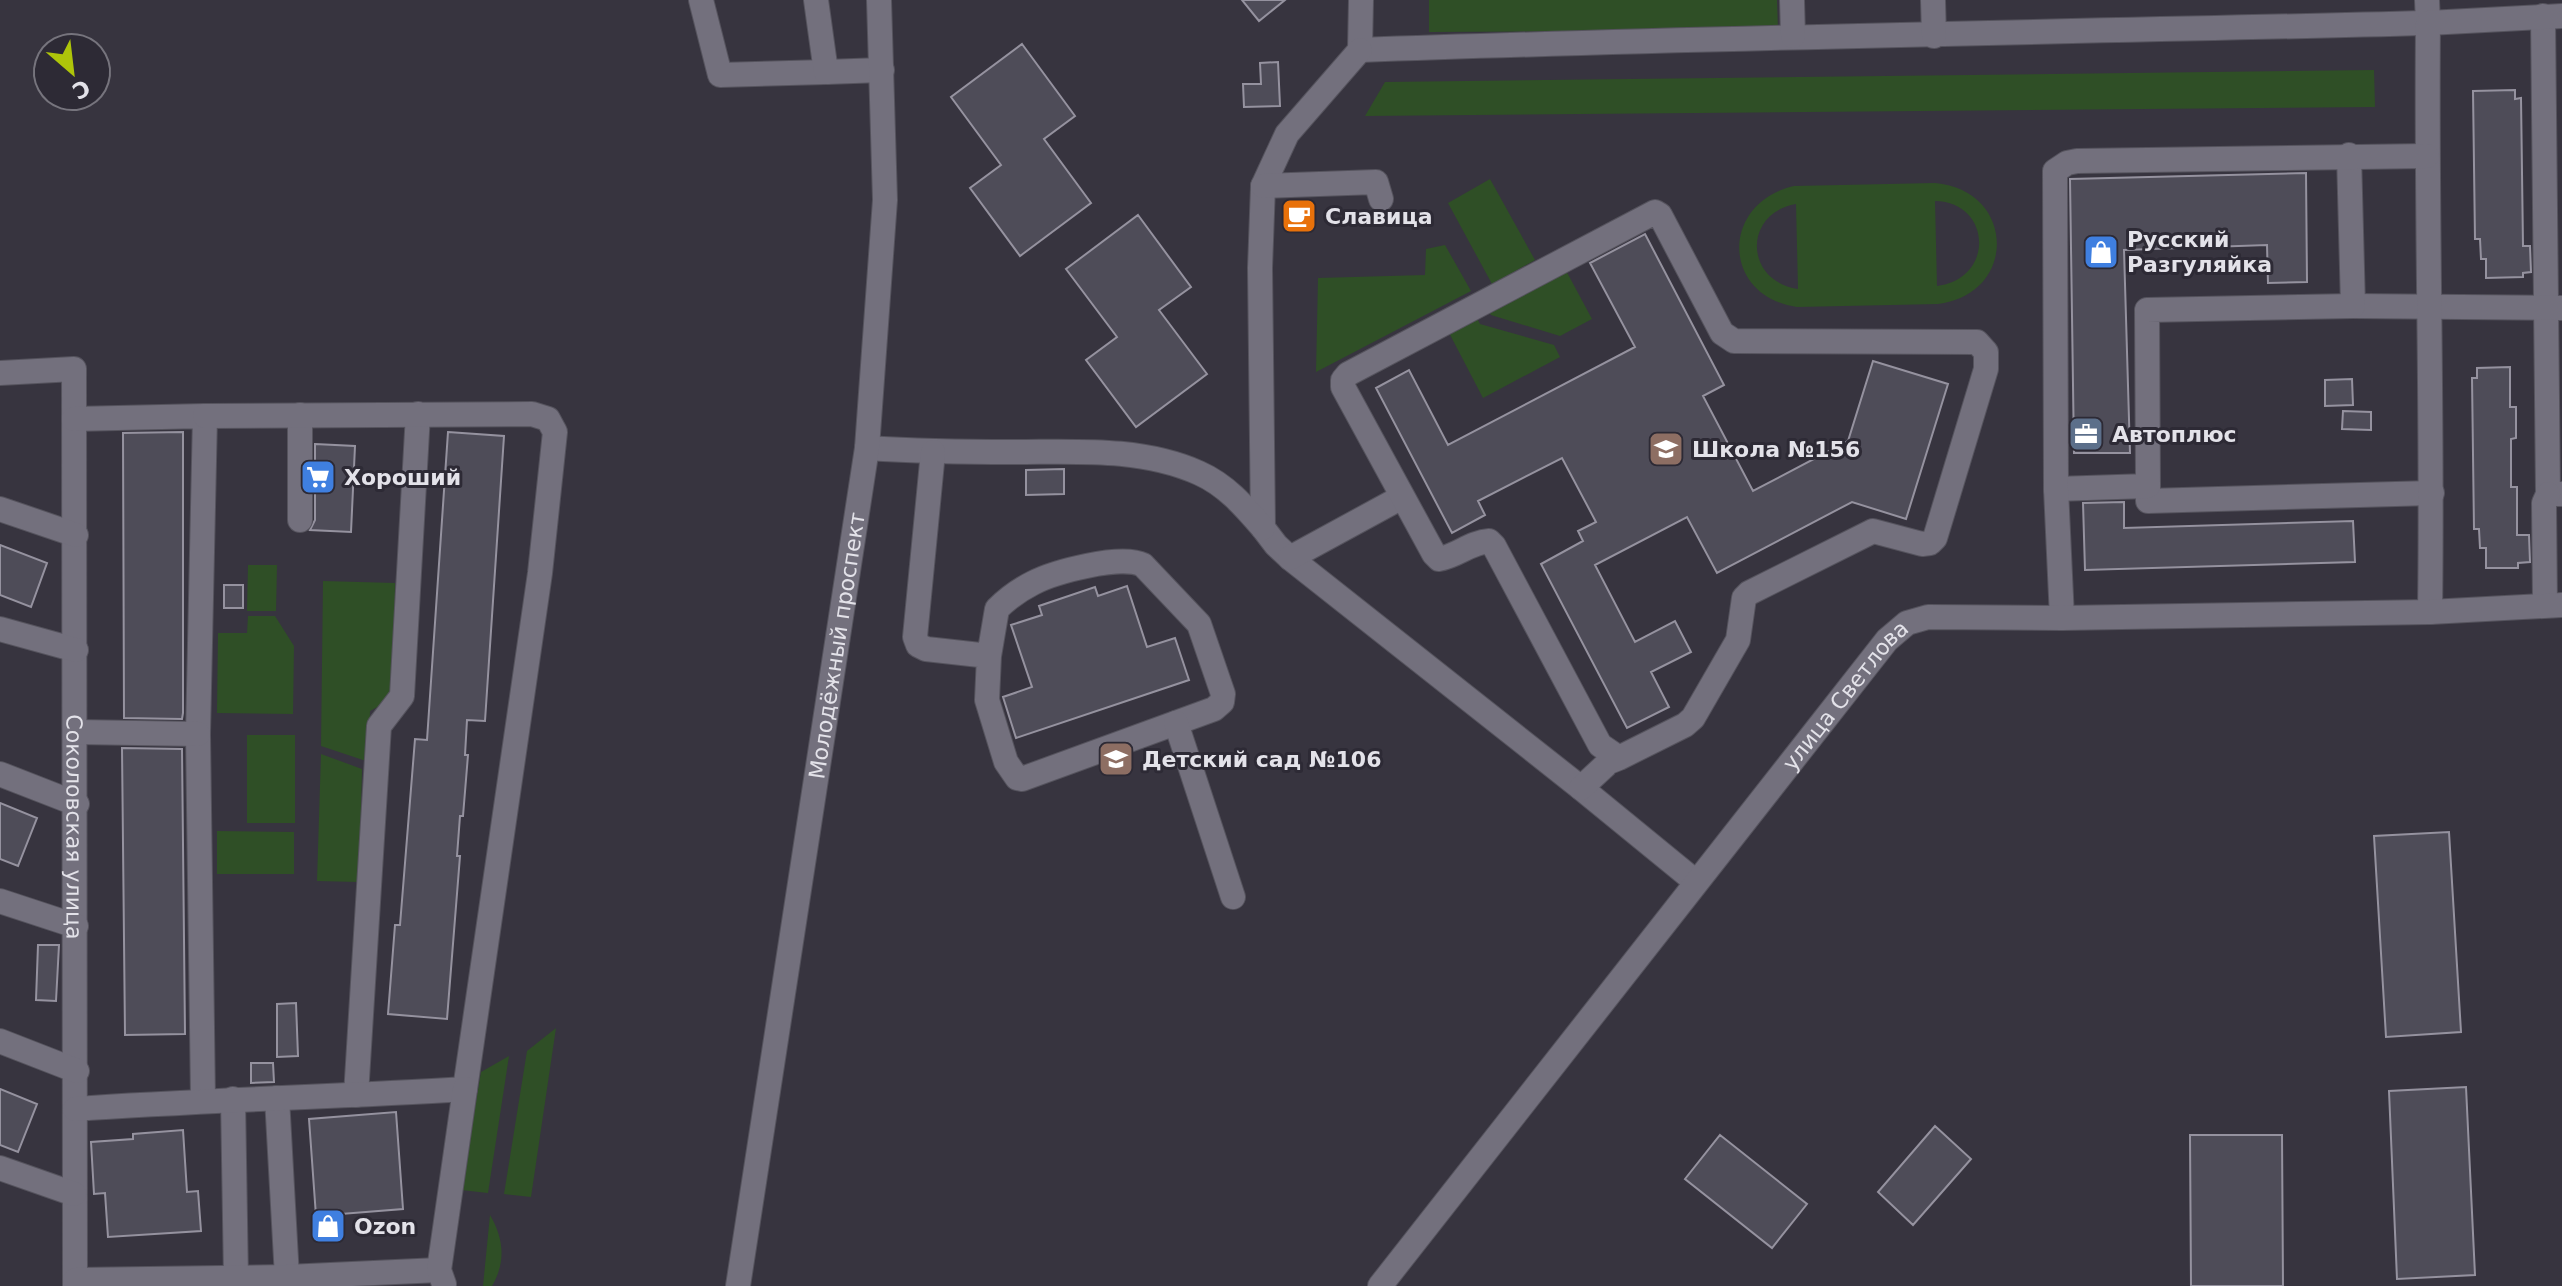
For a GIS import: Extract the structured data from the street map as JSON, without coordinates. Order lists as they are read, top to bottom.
{
  "streets": {
    "street": ["Молодёжный проспект", "улица Светлова", "Соколовская улица"]
  },
  "places": {
    "cafe": ["Славица"],
    "shop": ["Русский Разгуляйка", "Ozon"],
    "office": ["Автоплюс"],
    "school or university": ["Школа №156", "Детский сад №106"],
    "supermarket": ["Хороший"]
  },
  "north": "bottom right"
}
